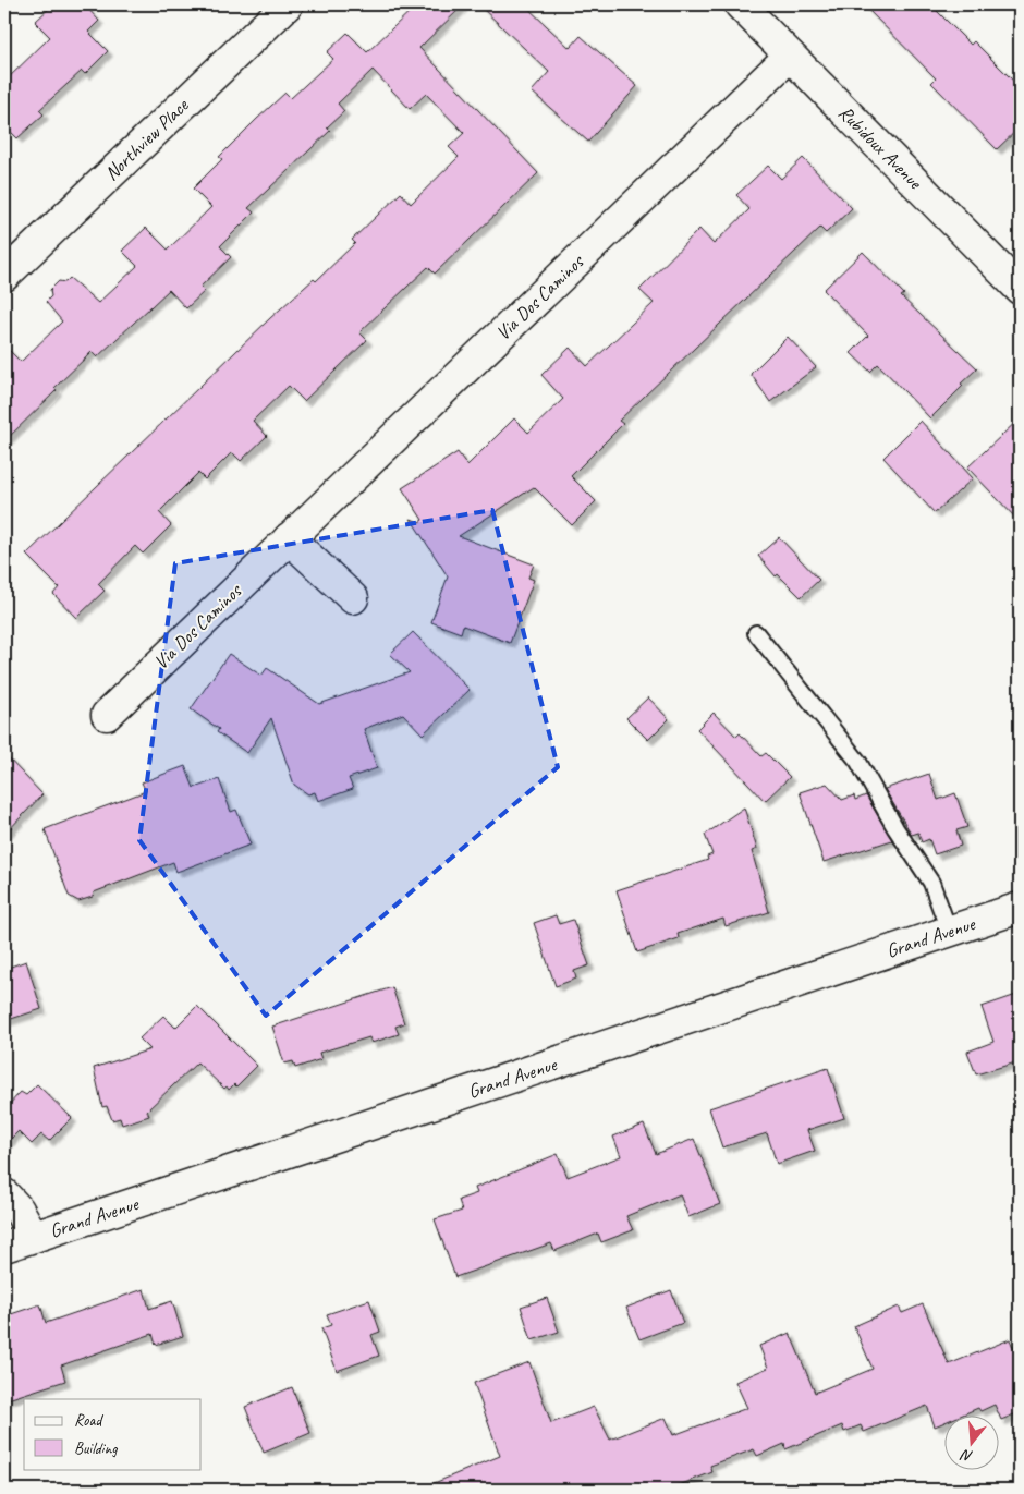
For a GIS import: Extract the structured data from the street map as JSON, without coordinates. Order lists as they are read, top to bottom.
{
  "streets": {
    "street": [
      "Northview Place",
      "Rubidoux Avenue",
      "Via Dos Caminos",
      "Grand Avenue"
    ]
  },
  "crossings": [
    ["Rubidoux Avenue", "Via Dos Caminos"]
  ],
  "legend": ["Road", "Building"],
  "north": "bottom"
}
